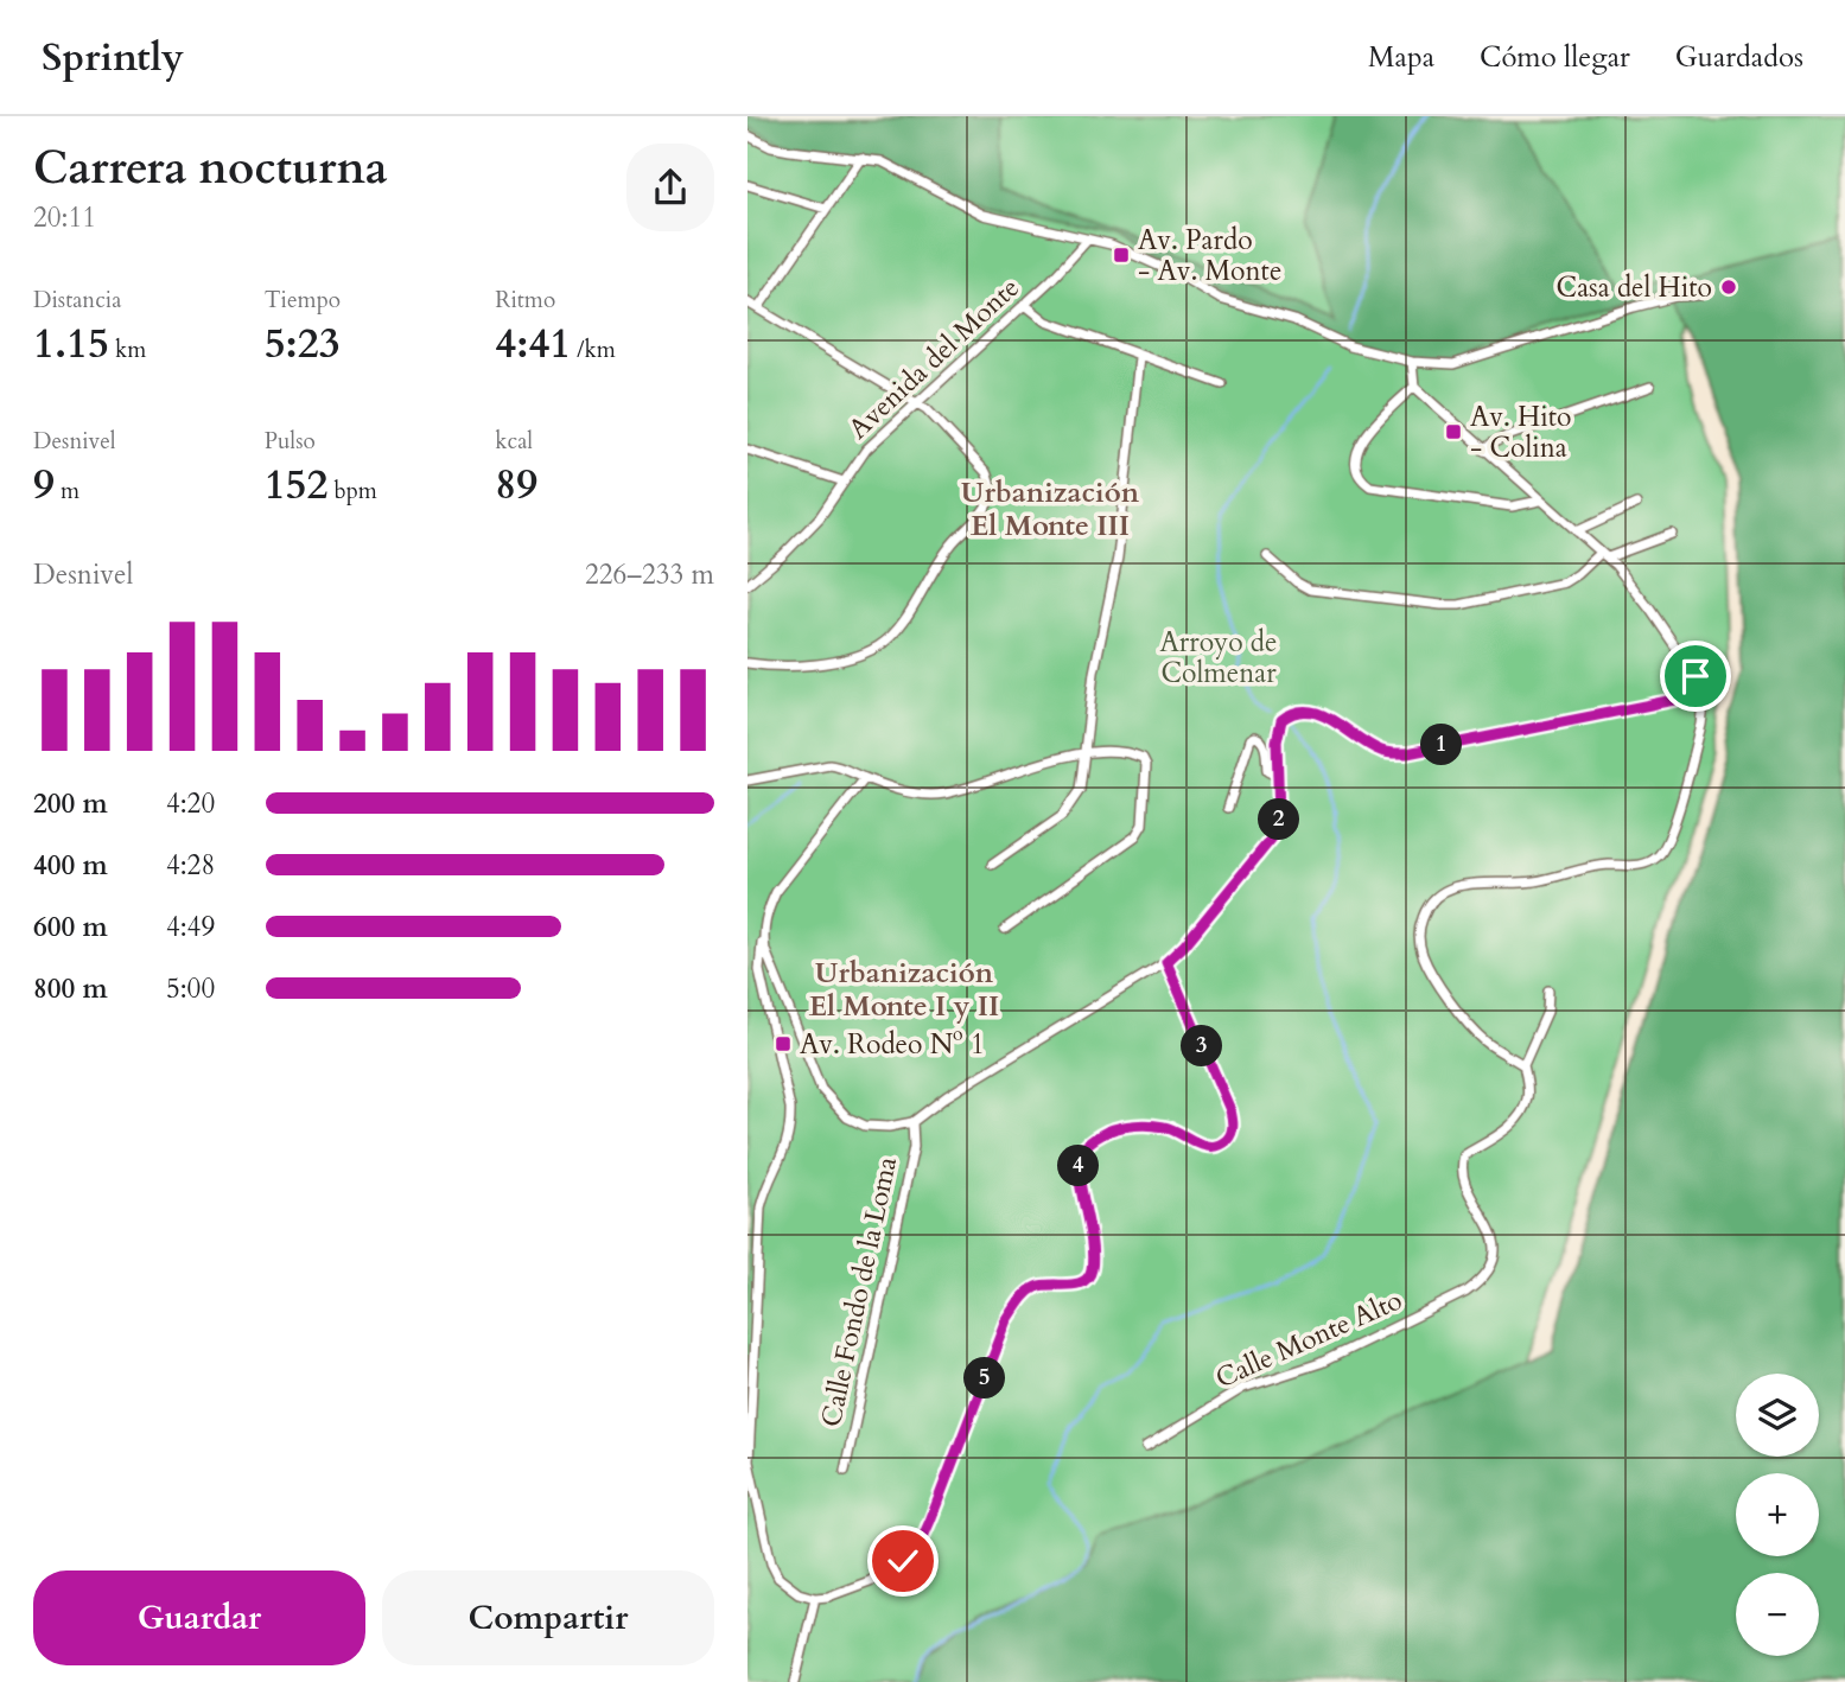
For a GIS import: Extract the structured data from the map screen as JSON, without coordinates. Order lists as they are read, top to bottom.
{
  "streets": {
    "street": ["Avenida del Monte", "Calle Fondo de la Loma", "Calle Monte Alto"]
  },
  "districts": ["Urbanización El Monte III", "Urbanización El Monte I y II"],
  "parks": ["Arroyo de Colmenar"],
  "places": {
    "transit": ["Av. Pardo - Av. Monte", "Av. Hito - Colina", "Av. Rodeo Nº 1"],
    "other": ["Casa del Hito"]
  },
  "page": {
    "header": "Sprintly",
    "nav": ["Mapa", "Cómo llegar", "Guardados"],
    "heading": ["Carrera nocturna", "20:11"],
    "stats": [
      ["Distancia", "1.15 km"],
      ["Tiempo", "5:23"],
      ["Ritmo", "4:41 /km"],
      ["Desnivel", "9 m"],
      ["Pulso", "152 bpm"],
      ["kcal", "89"]
    ],
    "chart": ["Desnivel", "226–233 m"],
    "pins": [
      "1",
      "2",
      "3",
      "4",
      "5"
    ],
    "list": [
      {
        "name": "200 m",
        "note": "4:20"
      },
      {
        "name": "400 m",
        "note": "4:28"
      },
      {
        "name": "600 m",
        "note": "4:49"
      },
      {
        "name": "800 m",
        "note": "5:00"
      }
    ],
    "map_buttons": ["+", "−"],
    "buttons": ["Guardar", "Compartir"]
  }
}
